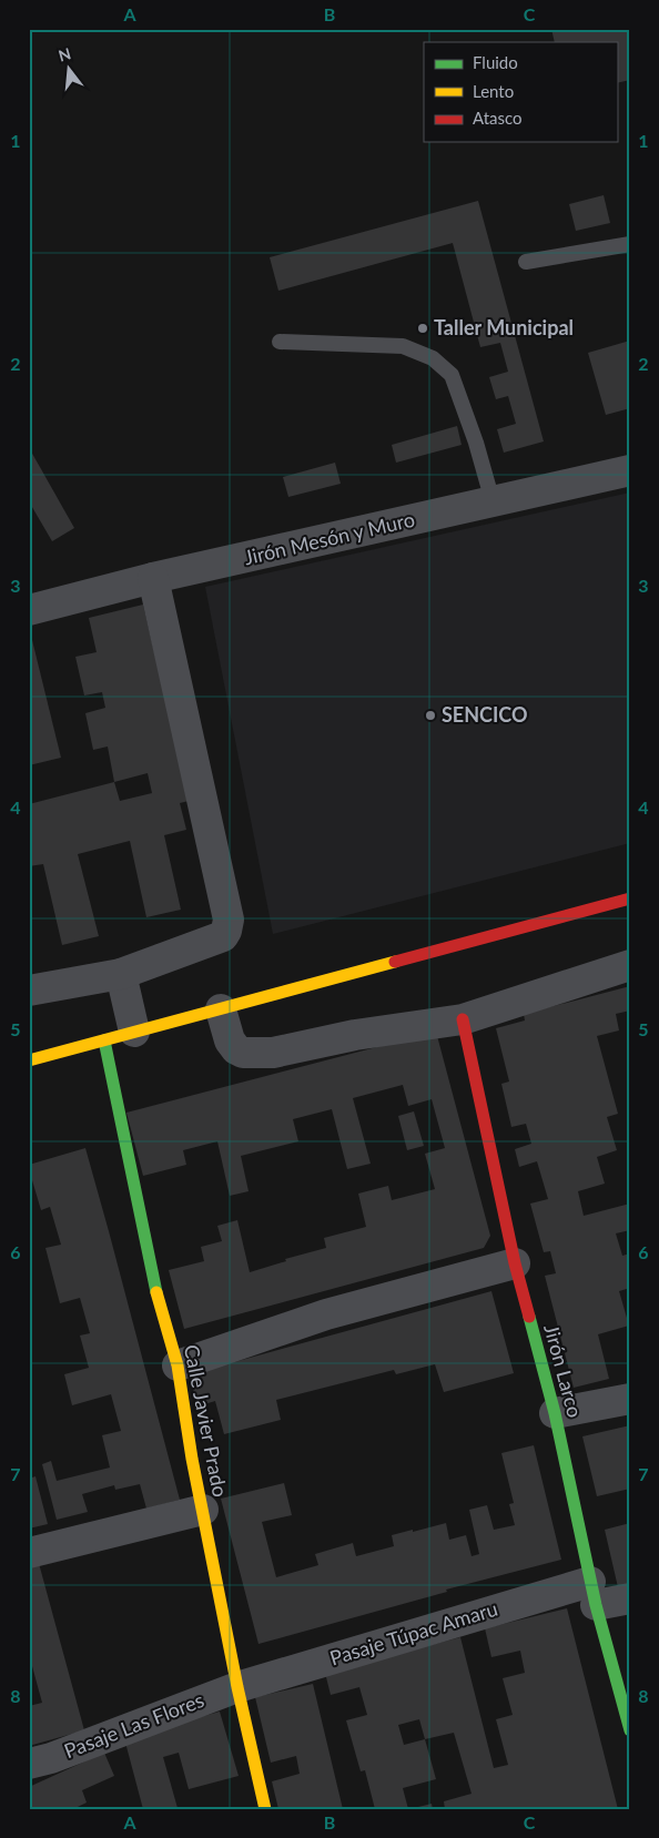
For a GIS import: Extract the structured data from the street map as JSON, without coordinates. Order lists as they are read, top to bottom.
{
  "streets": {
    "main road": ["Jirón Larco", "Calle Javier Prado"],
    "street": ["Jirón Mesón y Muro", "Pasaje Túpac Amaru", "Pasaje Las Flores"]
  },
  "crossings": [
    ["Jirón Larco", "Pasaje Túpac Amaru"],
    ["Calle Javier Prado", "Pasaje Túpac Amaru"],
    ["Calle Javier Prado", "Pasaje Las Flores"],
    ["Pasaje Túpac Amaru", "Pasaje Las Flores"]
  ],
  "places": ["Taller Municipal", "SENCICO"],
  "legend": ["Fluido", "Lento", "Atasco"],
  "north": "top",
  "grid": {
    "columns": ["A", "B", "C"],
    "rows": [
      "1",
      "2",
      "3",
      "4",
      "5",
      "6",
      "7",
      "8"
    ]
  }
}
